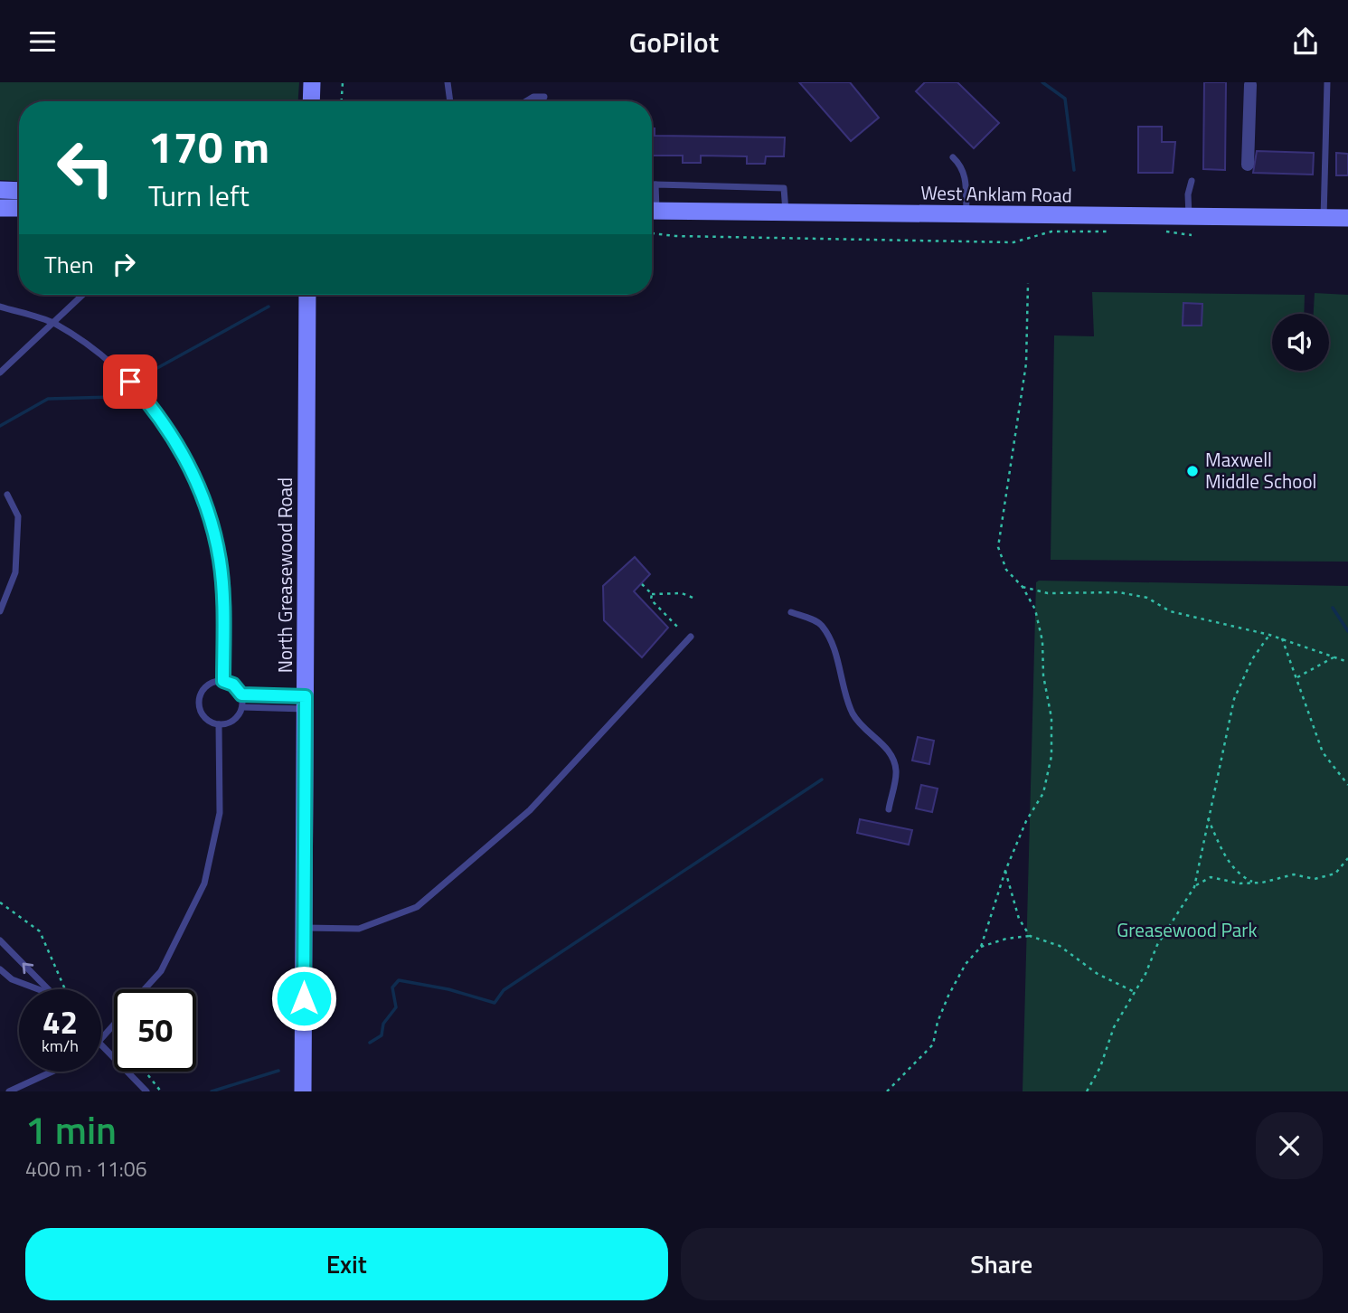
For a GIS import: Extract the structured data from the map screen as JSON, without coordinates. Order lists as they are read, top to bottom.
{
  "streets": {
    "main road": ["West Anklam Road", "North Greasewood Road"]
  },
  "parks": ["Greasewood Park"],
  "places": ["Maxwell Middle School"],
  "page": {
    "header": "GoPilot",
    "turn": ["170 m", "Turn left"],
    "then": "Then",
    "speed": "42 km/h",
    "limit": "50",
    "heading": ["1 min", "400 m · 11:06"],
    "buttons": ["Exit", "Share"]
  }
}
